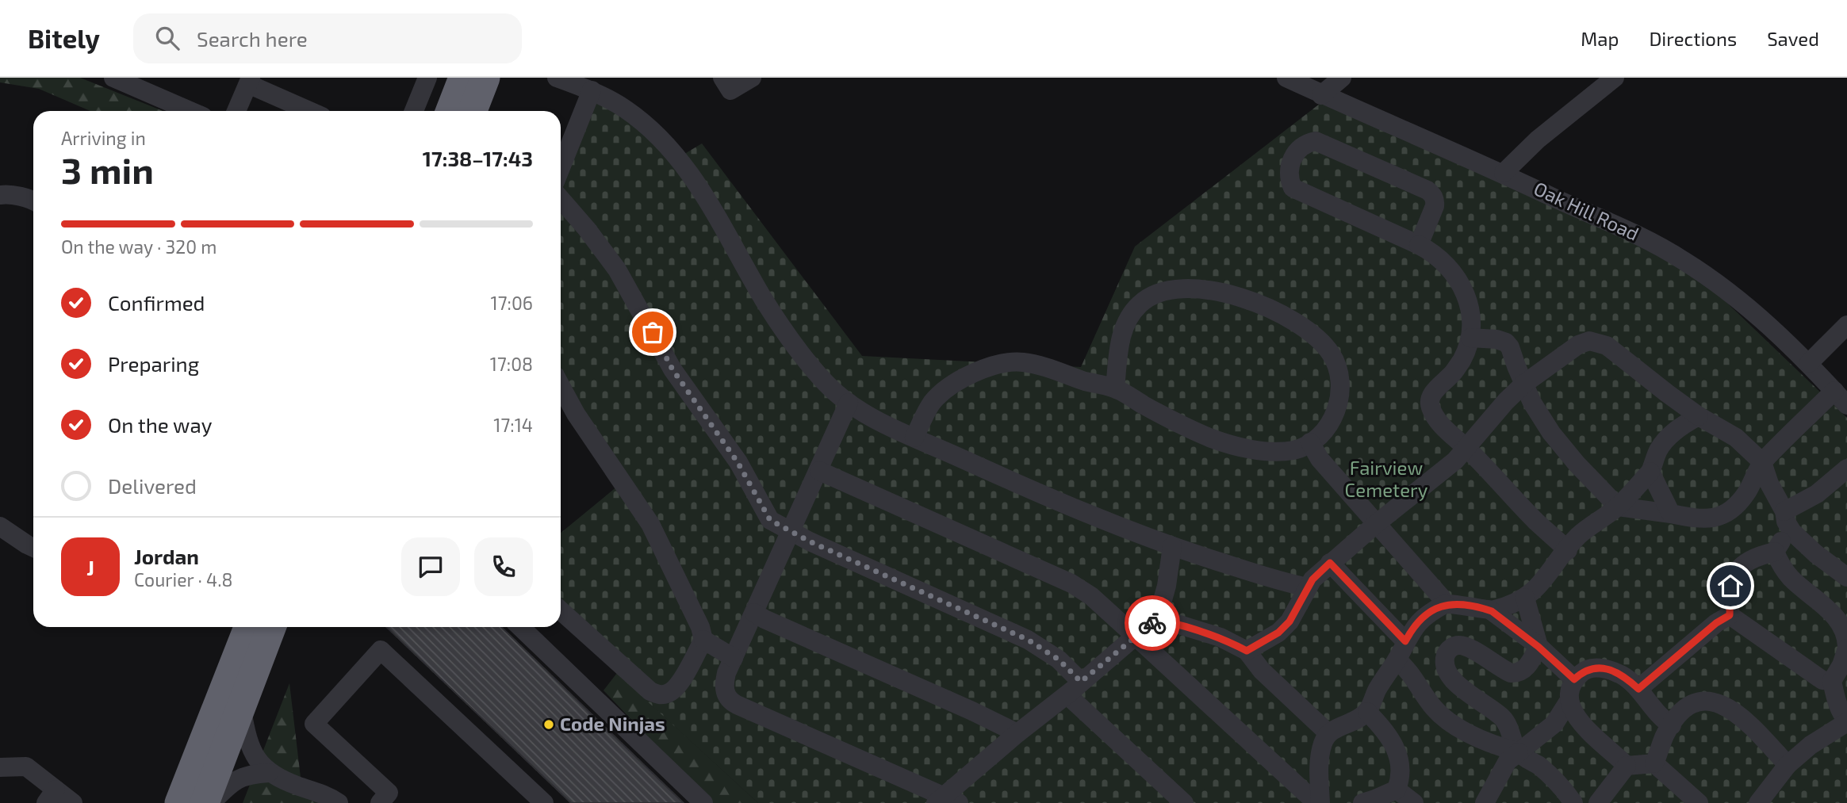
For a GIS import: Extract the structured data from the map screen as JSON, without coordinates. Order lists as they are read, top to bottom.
{
  "streets": {
    "street": ["Oak Hill Road"]
  },
  "parks": ["Fairview Cemetery"],
  "places": ["Code Ninjas"],
  "page": {
    "header": "Bitely",
    "search": "Search here",
    "nav": ["Map", "Directions", "Saved"],
    "heading": ["3 min", "Arriving in", "17:38–17:43"],
    "panel": ["Jordan", "Courier · 4.8"],
    "bar": "On the way · 320 m",
    "list": [
      ["Confirmed", "17:06"],
      ["Preparing", "17:08"],
      ["On the way", "17:14"],
      "Delivered"
    ],
    "round": "J"
  }
}
